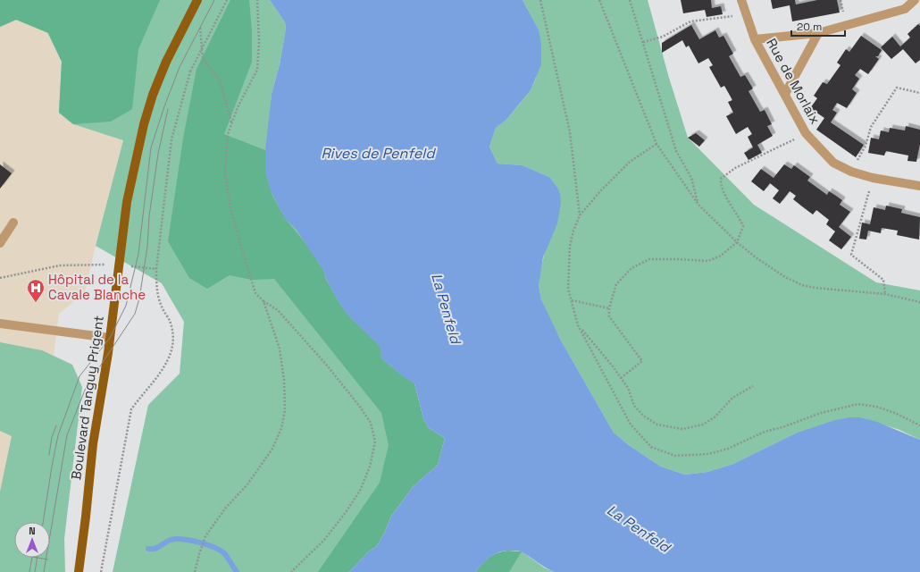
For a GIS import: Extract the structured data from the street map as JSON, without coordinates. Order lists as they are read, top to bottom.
{
  "streets": {
    "main road": ["Boulevard Tanguy Prigent"],
    "street": ["Rue de Morlaix"]
  },
  "water": ["Rives de Penfeld", "La Penfeld"],
  "places": {
    "hospital": ["Hôpital de la Cavale Blanche"]
  },
  "scale_bar": "20 m",
  "north": "top"
}
